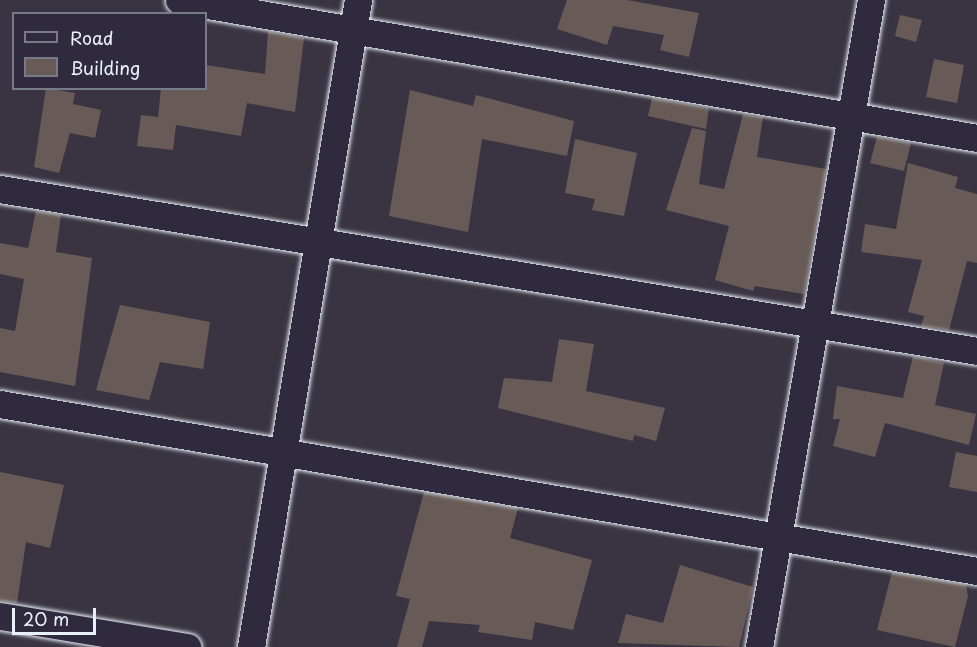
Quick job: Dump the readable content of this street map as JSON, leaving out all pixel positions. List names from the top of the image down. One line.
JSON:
{"legend":["Road","Building"],"scale_bar":"20 m"}
